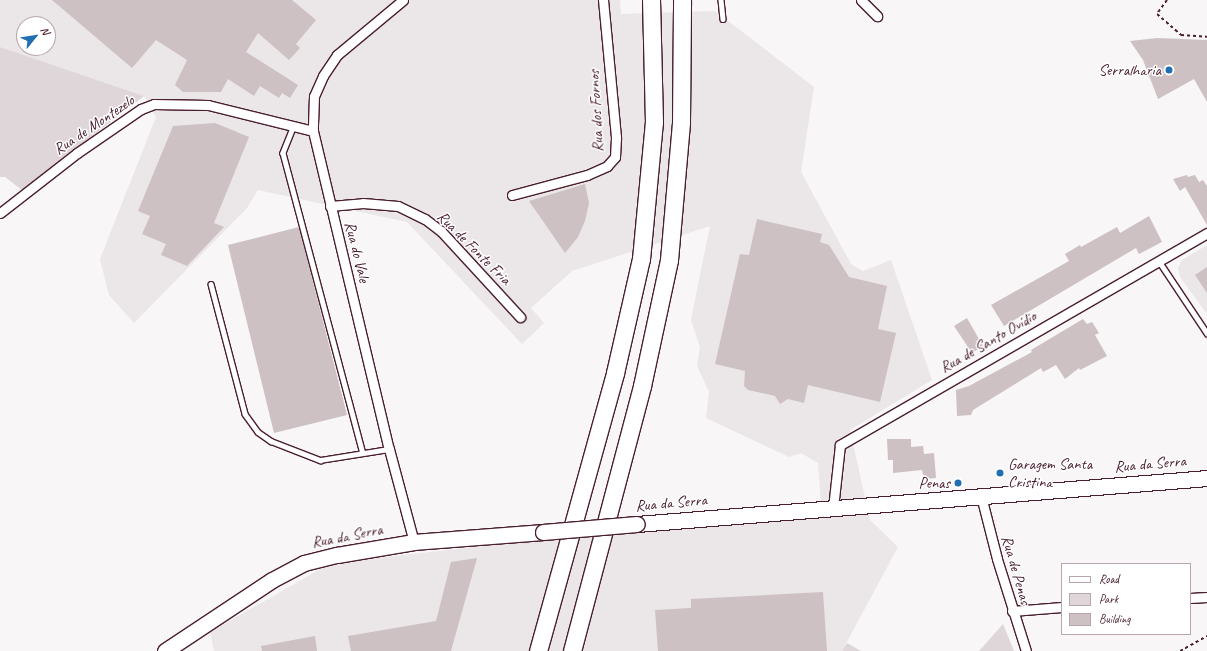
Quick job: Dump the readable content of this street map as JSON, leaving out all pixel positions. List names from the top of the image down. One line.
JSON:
{"streets":{"main road":["Rua da Serra"],"street":["Rua dos Fornos","Rua de Montezelo","Rua de Fonte Fria","Rua do Vale","Rua de Santo Ovídio","Rua de Penas"]},"crossings":[["Rua de Montezelo","Rua do Vale"],["Rua de Fonte Fria","Rua do Vale"],["Rua do Vale","Rua da Serra"],["Rua de Santo Ovídio","Rua da Serra"],["Rua da Serra","Rua de Penas"]],"places":["Serralharia","Garagem Santa Cristina","Penas"],"legend":["Road","Park","Building"],"north":"top right"}
